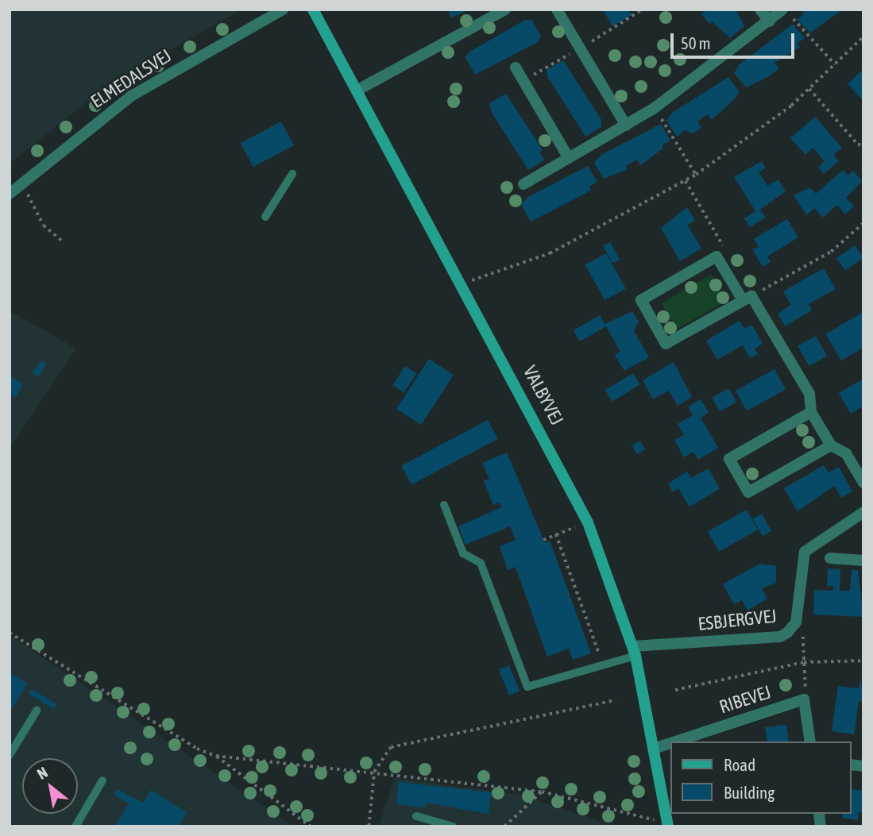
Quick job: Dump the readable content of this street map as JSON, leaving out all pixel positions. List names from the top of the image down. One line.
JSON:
{"streets":{"street":["ELMEDALSVEJ","VALBYVEJ","ESBJERGVEJ","RIBEVEJ"]},"crossings":[["VALBYVEJ","ESBJERGVEJ"],["VALBYVEJ","RIBEVEJ"]],"legend":["Road","Building"],"scale_bar":"50 m","north":"top left"}
